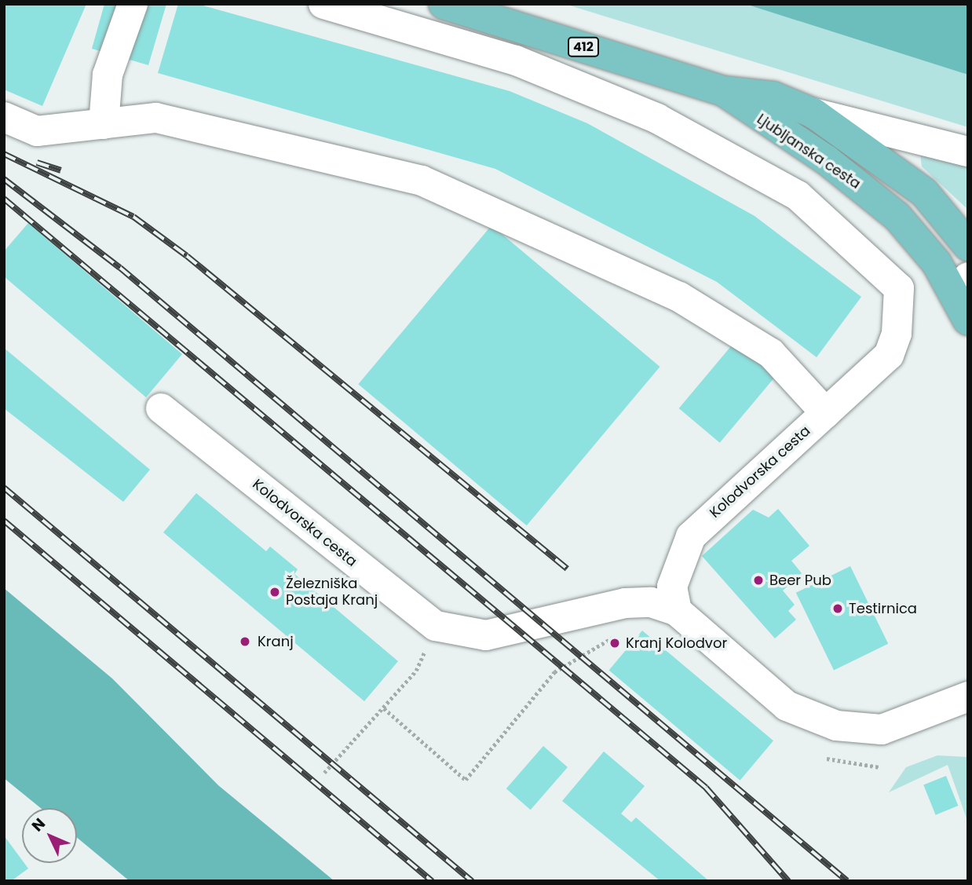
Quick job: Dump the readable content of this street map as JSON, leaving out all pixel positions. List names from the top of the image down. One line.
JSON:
{"streets":{"main road":["412","Ljubljanska cesta"],"street":["Kolodvorska cesta"]},"crossings":[["412","Ljubljanska cesta"]],"places":["Beer Pub","Železniška Postaja Kranj","Testirnica","Kranj","Kranj Kolodvor"],"north":"top left"}
